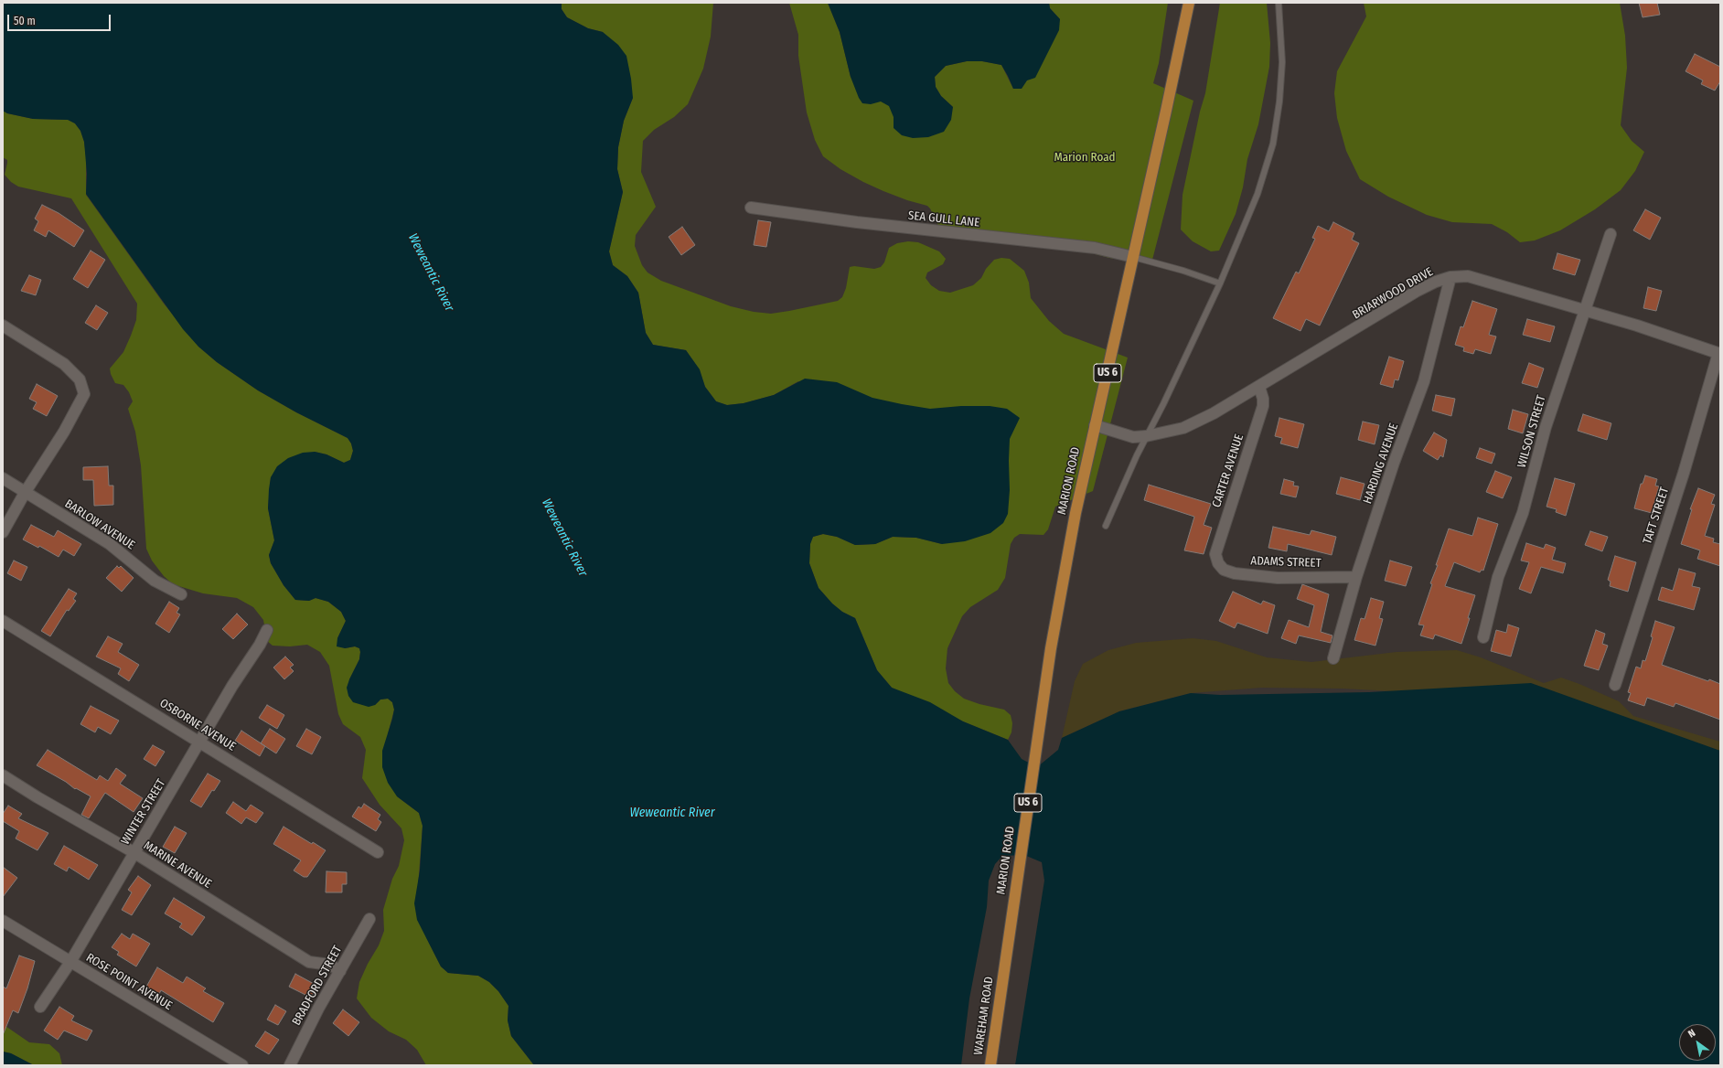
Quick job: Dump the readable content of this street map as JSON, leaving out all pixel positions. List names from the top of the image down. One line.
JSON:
{"streets":{"main road":["US 6","MARION ROAD","WAREHAM ROAD"],"street":["SEA GULL LANE","BRIARWOOD DRIVE","WILSON STREET","HARDING AVENUE","CARTER AVENUE","TAFT STREET","BARLOW AVENUE","ADAMS STREET","OSBORNE AVENUE","WINTER STREET","MARINE AVENUE","ROSE POINT AVENUE","BRADFORD STREET"]},"crossings":[["SEA GULL LANE","MARION ROAD"],["BRIARWOOD DRIVE","WILSON STREET"],["BRIARWOOD DRIVE","HARDING AVENUE"],["BRIARWOOD DRIVE","CARTER AVENUE"],["BRIARWOOD DRIVE","MARION ROAD"],["BRIARWOOD DRIVE","TAFT STREET"],["HARDING AVENUE","ADAMS STREET"],["CARTER AVENUE","ADAMS STREET"],["MARION ROAD","WAREHAM ROAD"],["OSBORNE AVENUE","WINTER STREET"],["WINTER STREET","MARINE AVENUE"],["WINTER STREET","ROSE POINT AVENUE"],["MARINE AVENUE","BRADFORD STREET"]],"water":["Weweantic River"],"parks":["Marion Road"],"scale_bar":"50 m","north":"top left"}
